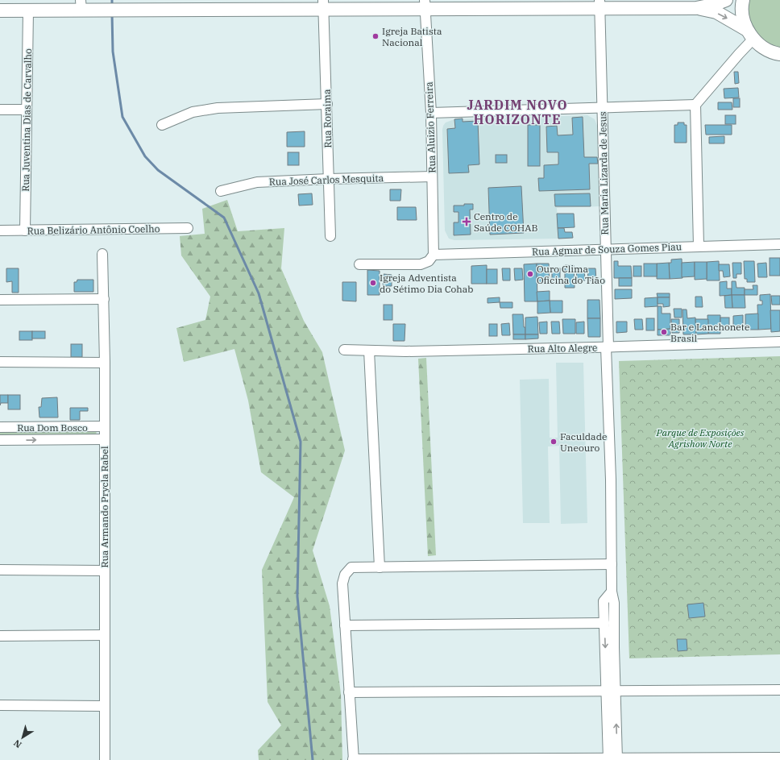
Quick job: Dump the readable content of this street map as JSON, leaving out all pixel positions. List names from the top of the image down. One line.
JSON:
{"streets":{"street":["Rua Roraima","Rua Juventina Dias de Carvalho","Rua Aluizio Ferreira","Rua Maria Lizarda de Jesus","Rua José Carlos Mesquita","Rua Belizário Antônio Coelho","Rua Agmar de Souza Gomes Piau","Rua Alto Alegre","Rua Dom Bosco","Rua Armando Prycla Rabel"]},"crossings":[["Rua Roraima","Rua José Carlos Mesquita"],["Rua Juventina Dias de Carvalho","Rua Belizário Antônio Coelho"],["Rua Aluizio Ferreira","Rua José Carlos Mesquita"],["Rua Aluizio Ferreira","Rua Agmar de Souza Gomes Piau"],["Rua Maria Lizarda de Jesus","Rua Agmar de Souza Gomes Piau"],["Rua Maria Lizarda de Jesus","Rua Alto Alegre"],["Rua Dom Bosco","Rua Armando Prycla Rabel"]],"districts":["JARDIM NOVO HORIZONTE"],"parks":["Parque de Exposições Agrishow Norte"],"places":{"other":["Igreja Batista Nacional","Ouro Clima Oficina do Tião","Igreja Adventista do Sétimo Dia Cohab","Bar e Lanchonete Brasil","Faculdade Uneouro"],"health":["Centro de Saúde COHAB"]},"north":"bottom left"}
